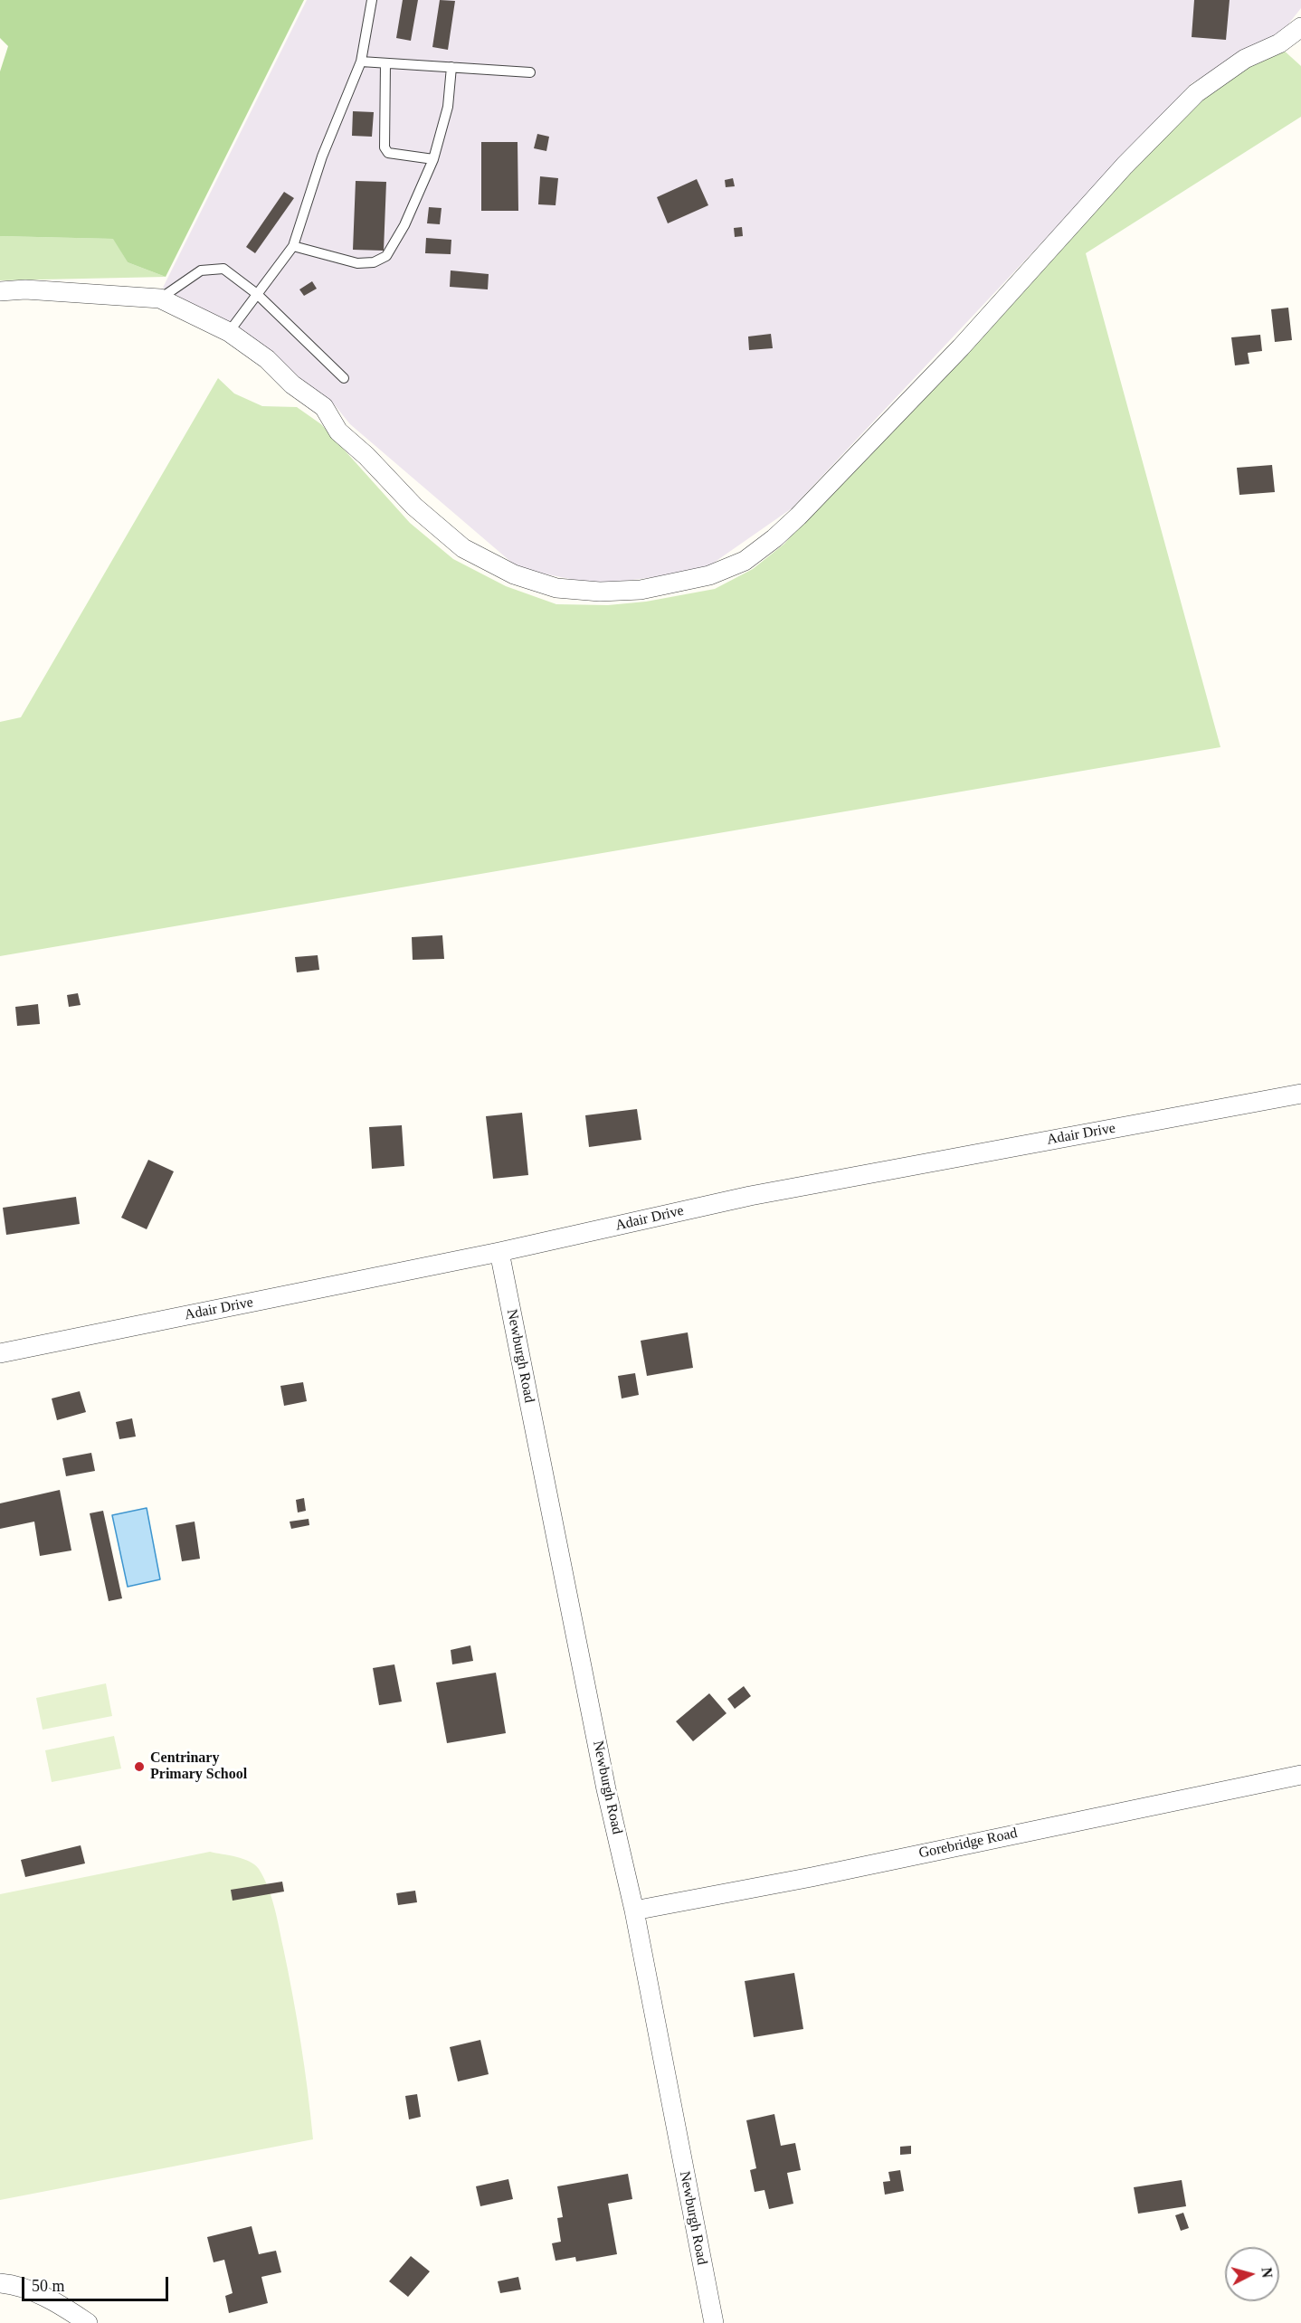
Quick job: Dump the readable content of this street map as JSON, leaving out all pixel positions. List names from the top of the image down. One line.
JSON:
{"streets":{"street":["Adair Drive","Newburgh Road","Gorebridge Road"]},"crossings":[["Adair Drive","Newburgh Road"],["Newburgh Road","Gorebridge Road"]],"places":["Centrinary Primary School"],"scale_bar":"50 m","north":"right"}
